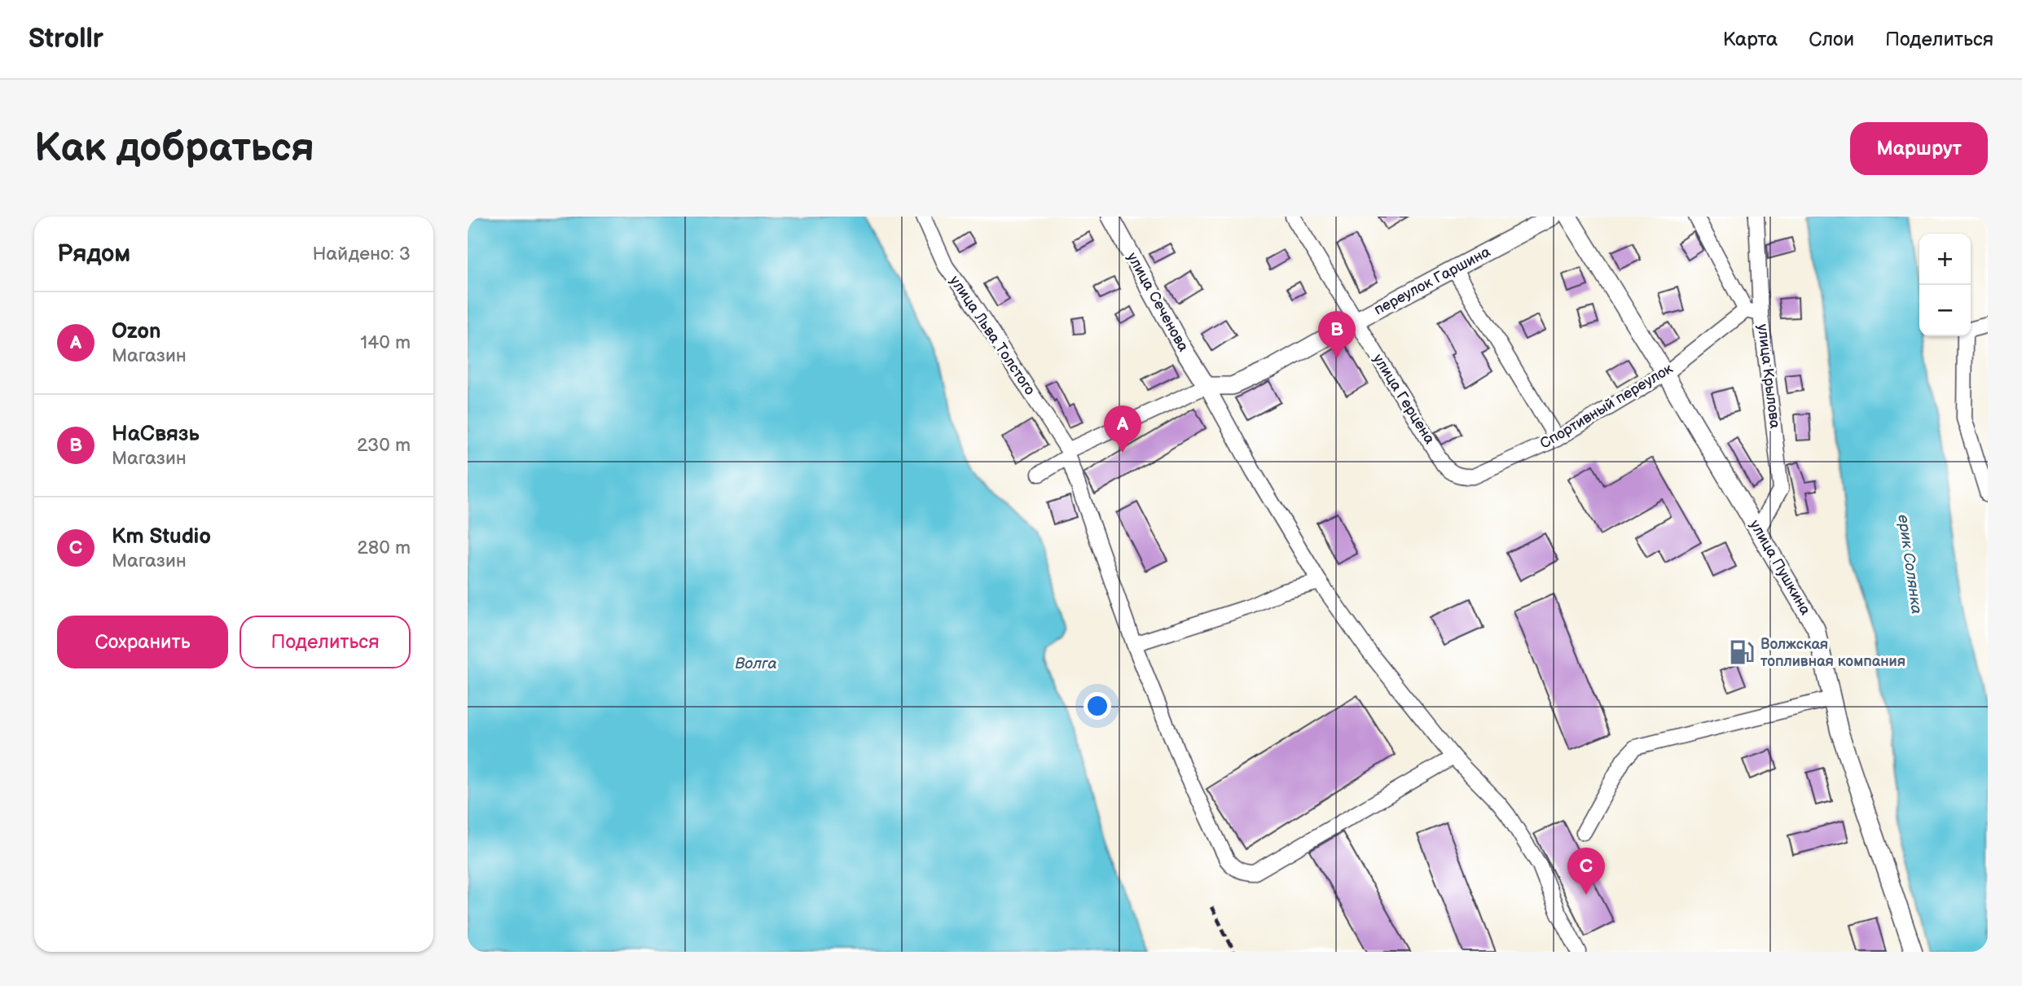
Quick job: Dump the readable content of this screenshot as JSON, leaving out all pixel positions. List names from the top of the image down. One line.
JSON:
{"streets":{"main road":["переулок Гаршина","улица Сеченова","улица Пушкина"],"street":["улица Льва Толстого","улица Крылова","улица Герцена","Спортивный переулок"]},"crossings":[["переулок Гаршина","улица Сеченова"],["переулок Гаршина","улица Льва Толстого"],["переулок Гаршина","улица Герцена"],["улица Крылова","Спортивный переулок"],["улица Крылова","улица Пушкина"],["улица Герцена","Спортивный переулок"],["Спортивный переулок","улица Пушкина"]],"water":["ерик Солянка","Волга"],"places":{"fuel station":["Волжская топливная компания"]},"page":{"header":"Strollr","nav":["Карта","Слои","Поделиться"],"buttons":["Маршрут",["Сохранить","Поделиться"]],"title":"Как добраться","heading":["Рядом","Найдено: 3"],"map_buttons":["+","−"],"list":[{"mark":"A","name":"Ozon","note":"Магазин","value":"140 m"},{"mark":"B","name":"НаСвязь","note":"Магазин","value":"230 m"},{"mark":"C","name":"Кm Studio","note":"Магазин","value":"280 m"}],"pins":["B","A","C"]}}
